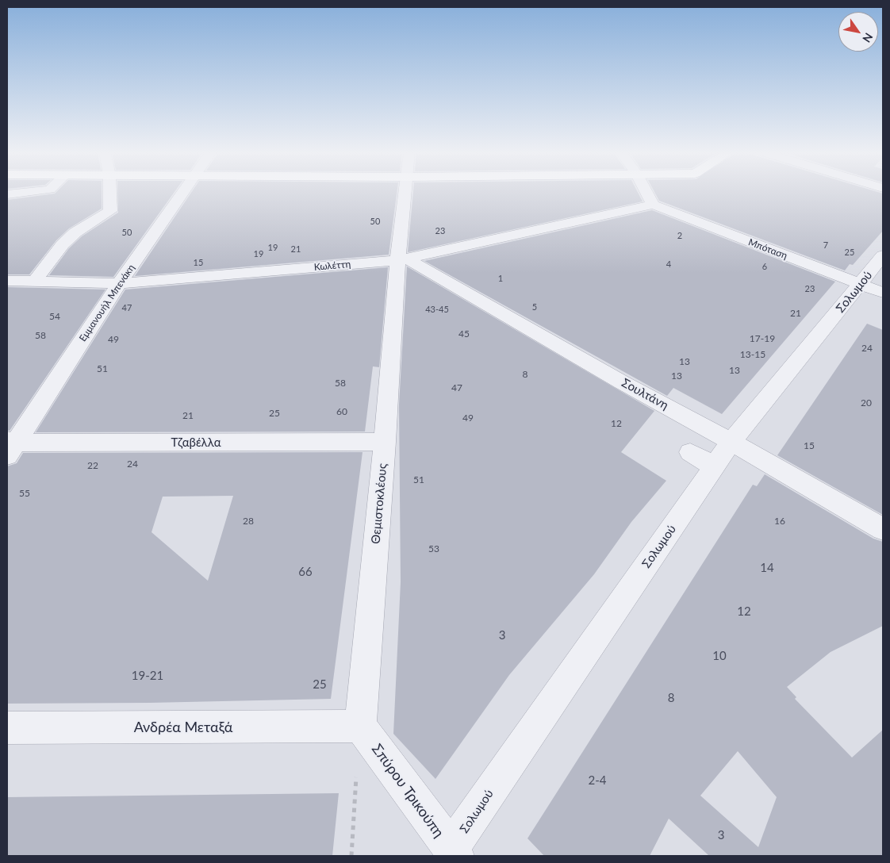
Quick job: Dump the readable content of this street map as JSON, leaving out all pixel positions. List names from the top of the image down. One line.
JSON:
{"streets":{"street":["Μπόταση","Κωλέττη","Σολωμού","Εμμανουήλ Μπενάκη","Σουλτάνη","Τζαβέλλα","Θεμιστοκλέους","Ανδρέα Μεταξά","Σπύρου Τρικούπη"]},"crossings":[["Μπόταση","Κωλέττη"],["Μπόταση","Σολωμού"],["Κωλέττη","Εμμανουήλ Μπενάκη"],["Κωλέττη","Σουλτάνη"],["Κωλέττη","Θεμιστοκλέους"],["Σολωμού","Σουλτάνη"],["Σολωμού","Σπύρου Τρικούπη"],["Εμμανουήλ Μπενάκη","Τζαβέλλα"],["Σουλτάνη","Θεμιστοκλέους"],["Τζαβέλλα","Θεμιστοκλέους"],["Θεμιστοκλέους","Ανδρέα Μεταξά"],["Θεμιστοκλέους","Σπύρου Τρικούπη"],["Ανδρέα Μεταξά","Σπύρου Τρικούπη"]],"house_numbers":["50","23","50","2","7","19","21","25","19","15","4","6","1","23","5","47","43-45","21","54","45","58","17-19","49","24","13-15","13","51","13","8","13","58","47","20","60","25","21","49","12","15","24","22","51","55","28","16","53","14","66","12","3","10","19-21","25","8","2-4","3"],"north":"bottom right"}
